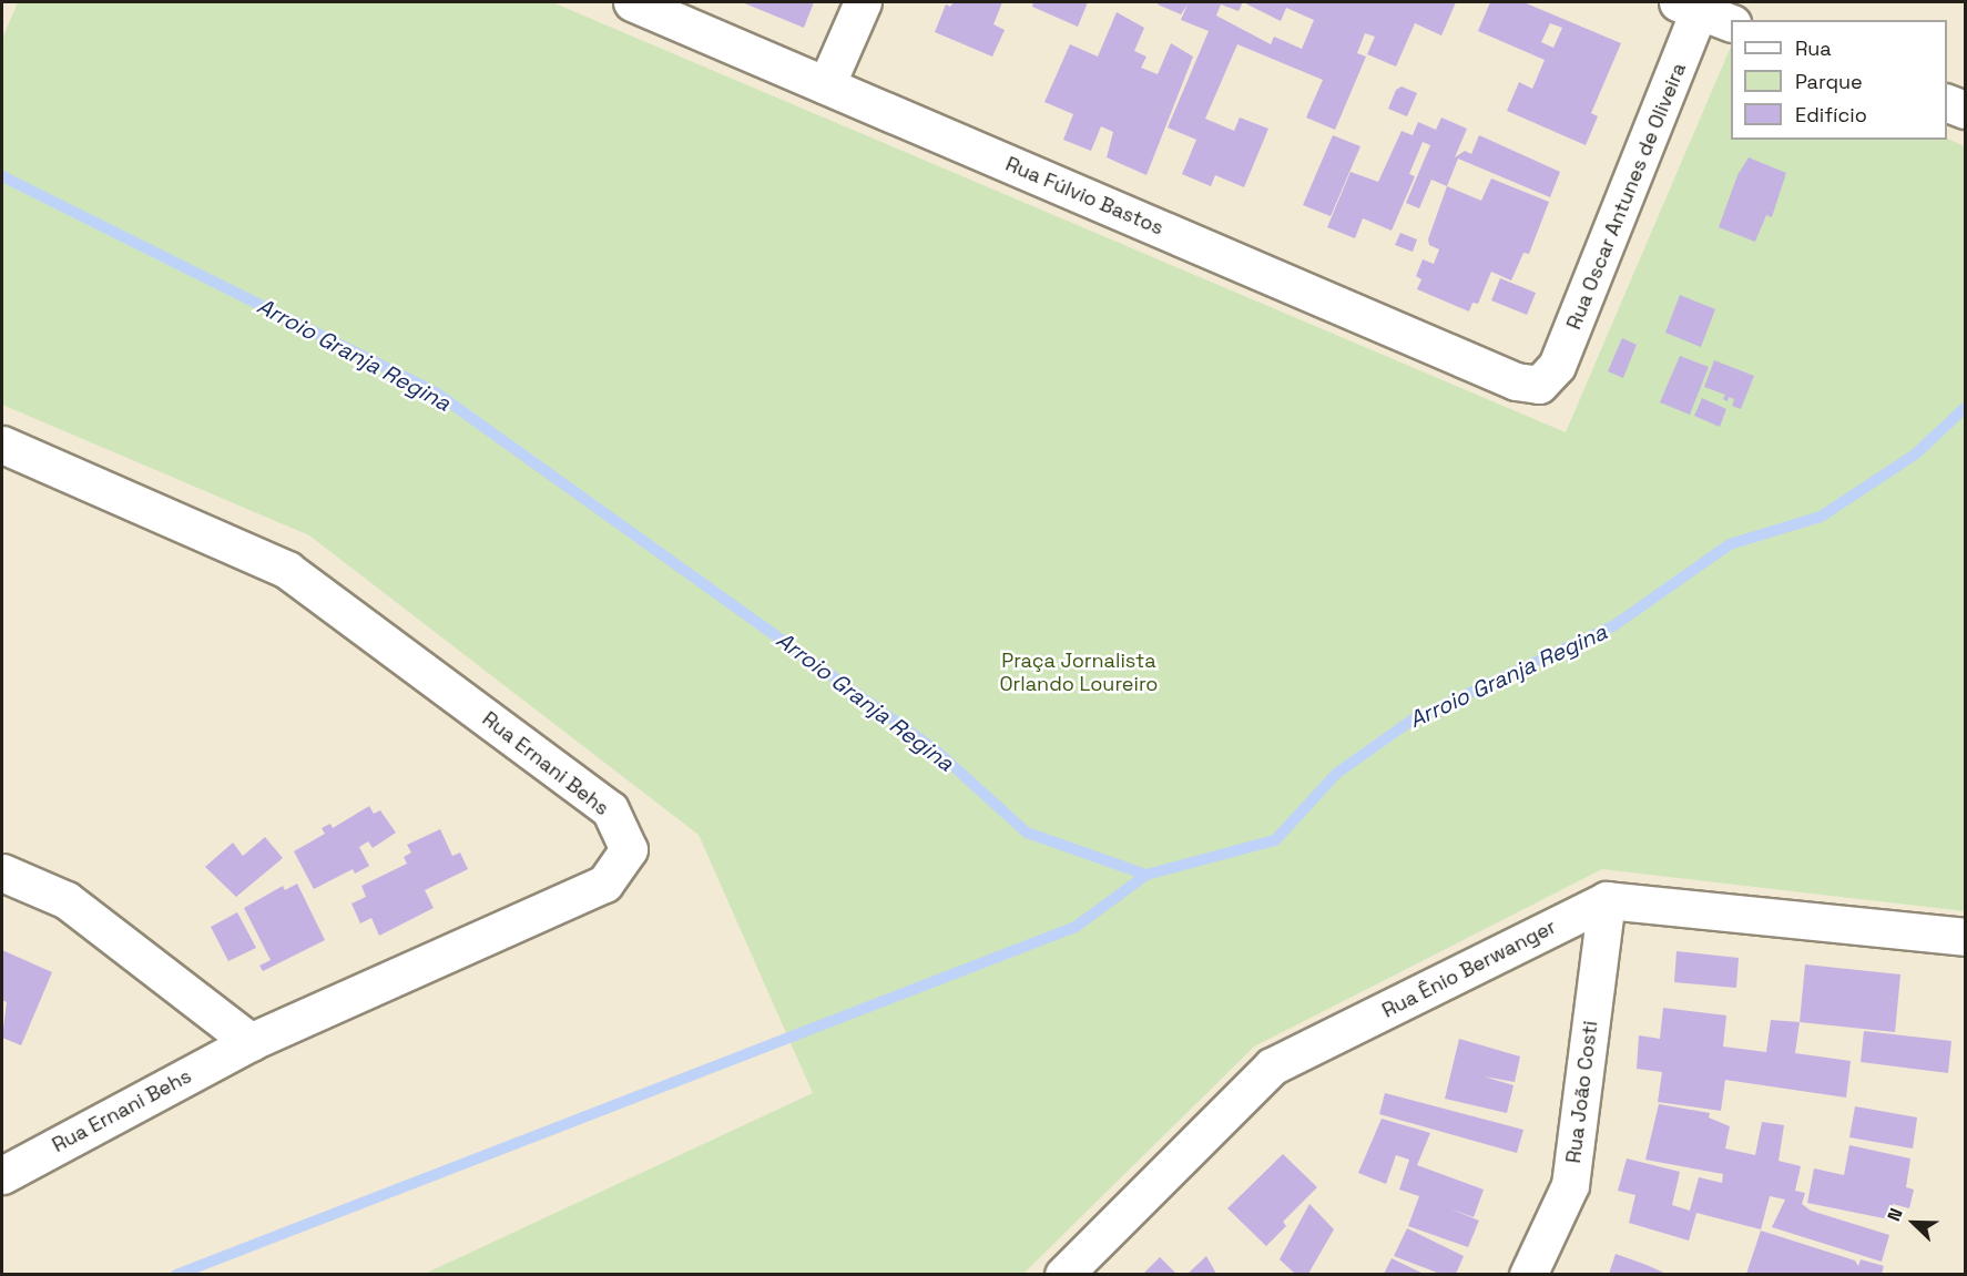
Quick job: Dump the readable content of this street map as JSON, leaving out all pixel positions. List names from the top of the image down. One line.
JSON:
{"streets":{"street":["Rua Fúlvio Bastos","Rua Oscar Antunes de Oliveira","Rua Ernani Behs","Rua Ênio Berwanger","Rua João Costi"]},"crossings":[["Rua Fúlvio Bastos","Rua Oscar Antunes de Oliveira"],["Rua Ênio Berwanger","Rua João Costi"]],"water":["Arroio Granja Regina"],"parks":["Praça Jornalista Orlando Loureiro"],"legend":["Rua","Parque","Edifício"],"north":"top left"}
